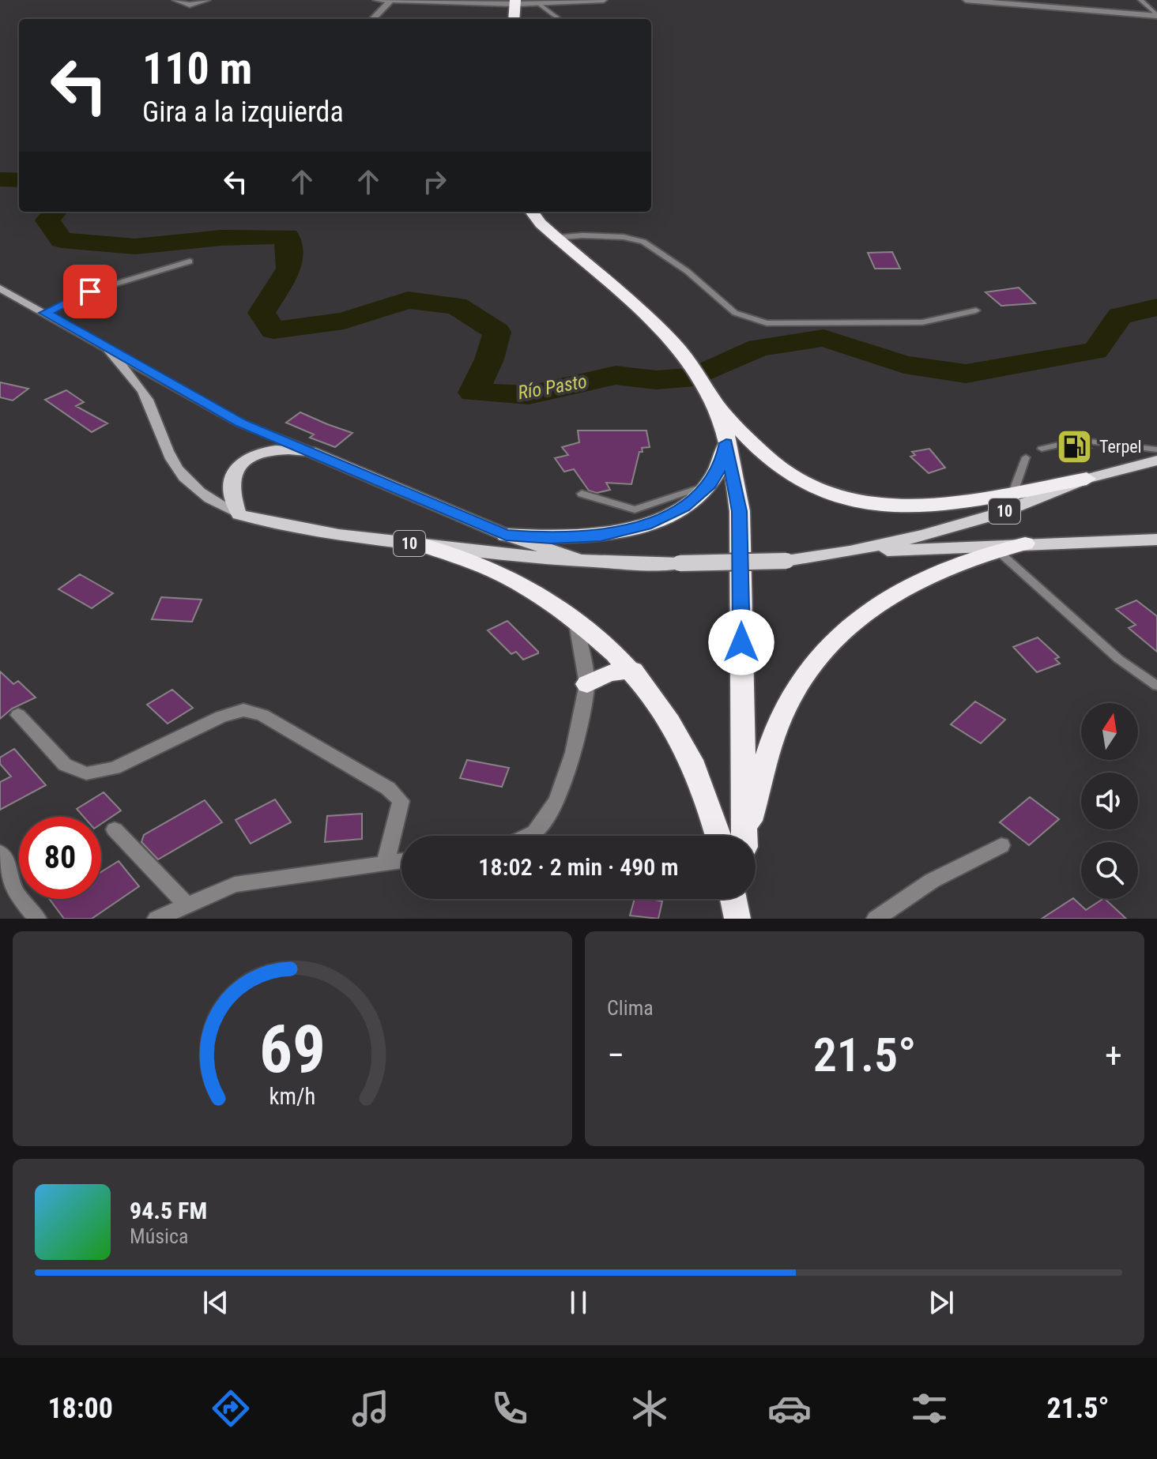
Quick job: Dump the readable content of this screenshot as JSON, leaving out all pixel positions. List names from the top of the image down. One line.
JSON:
{"streets":{"main road":["10"]},"water":["Río Pasto"],"places":{"fuel station":["Terpel"]},"north":"top","page":{"turn":["110 m","Gira a la izquierda"],"limit":"80","trip":"18:02 · 2 min · 490 m","tile":"Clima","heat":["−","21.5°","+"],"song":["94.5 FM","Música"],"tabs":["18:00","21.5°"],"gauge":["69","km/h"]}}
